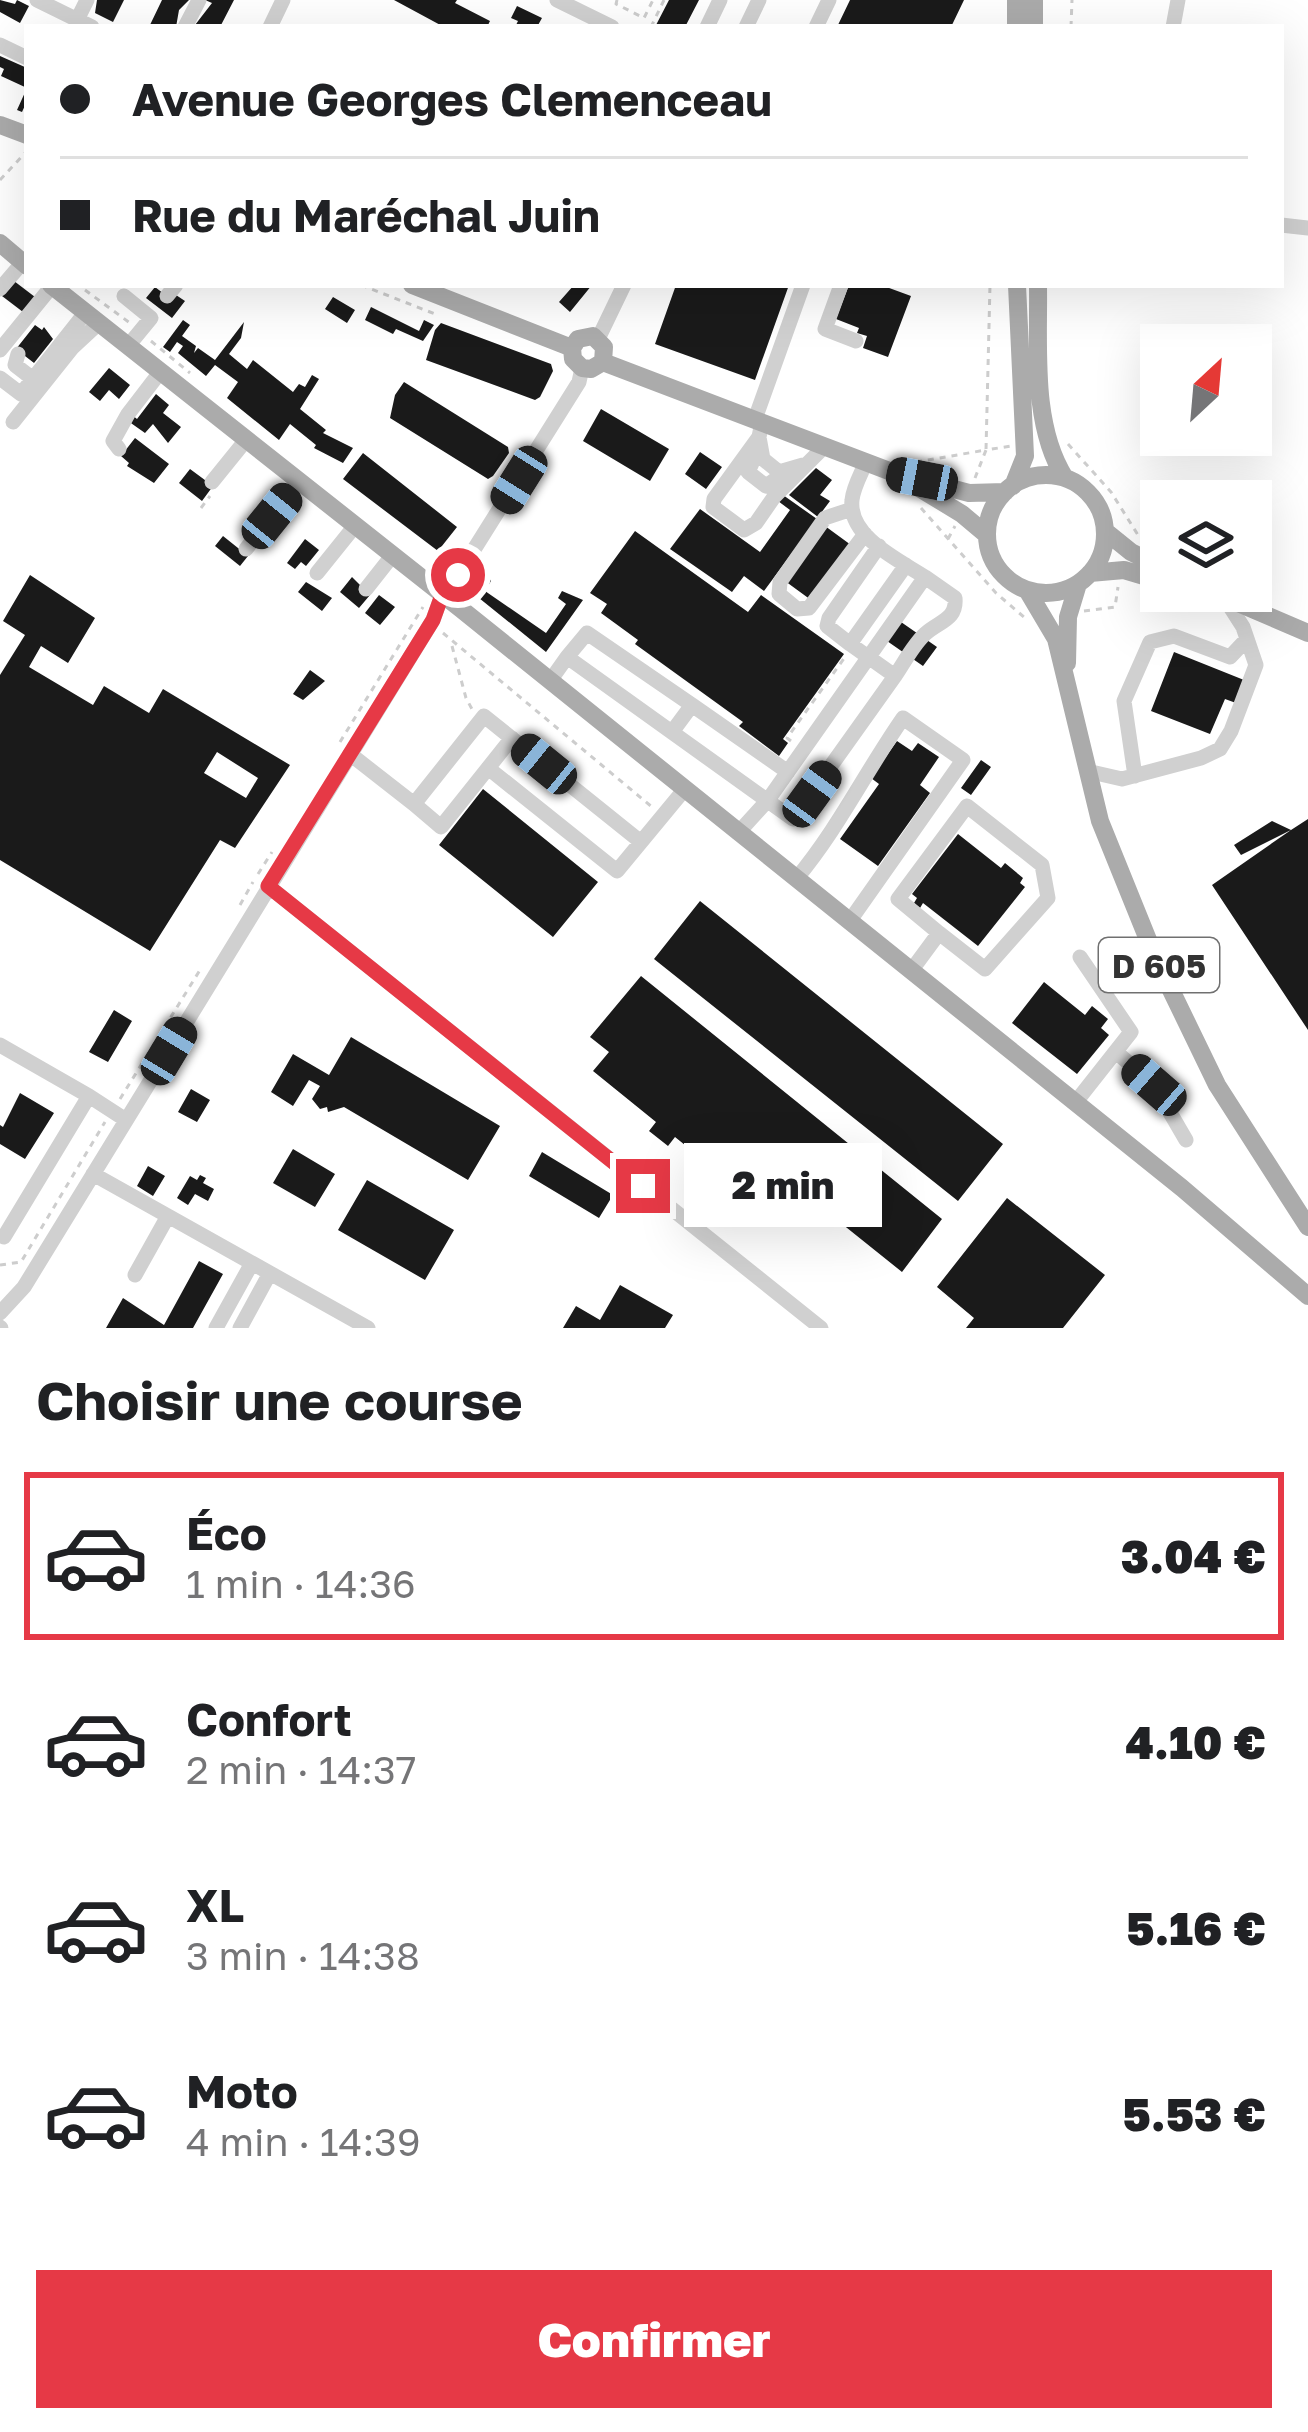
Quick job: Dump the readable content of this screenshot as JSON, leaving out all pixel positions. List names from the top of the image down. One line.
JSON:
{"streets":{"main road":["D 605"]},"north":"top right","page":{"banner":["Avenue Georges Clemenceau","Rue du Maréchal Juin"],"bubble":"2 min","heading":"Choisir une course","list":[{"name":"Éco","note":"1 min · 14:36","value":"3.04 €"},{"name":"Confort","note":"2 min · 14:37","value":"4.10 €"},{"name":"XL","note":"3 min · 14:38","value":"5.16 €"},{"name":"Moto","note":"4 min · 14:39","value":"5.53 €"}],"buttons":"Confirmer"}}
